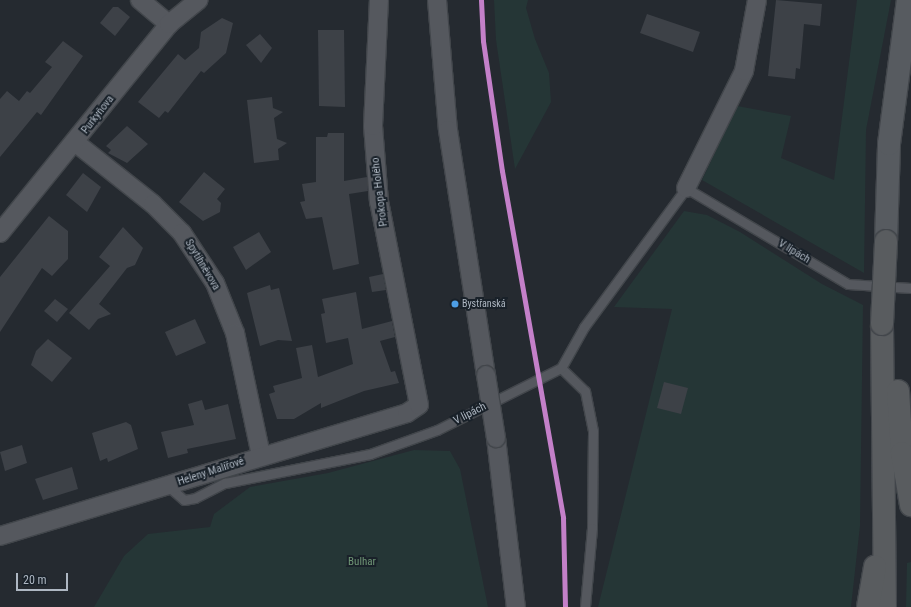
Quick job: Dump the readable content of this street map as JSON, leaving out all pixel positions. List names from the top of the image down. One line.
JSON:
{"streets":{"street":["Purkyňova","Prokopa Holého","Spytihněvova","Heleny Malířové"],"lane":["V lipách"]},"crossings":[["Purkyňova","Spytihněvova"],["Prokopa Holého","Heleny Malířové"],["V lipách","Heleny Malířové"],["Spytihněvova","Heleny Malířové"]],"parks":["Bulhar"],"places":["Bystřanská"],"scale_bar":"20 m"}
